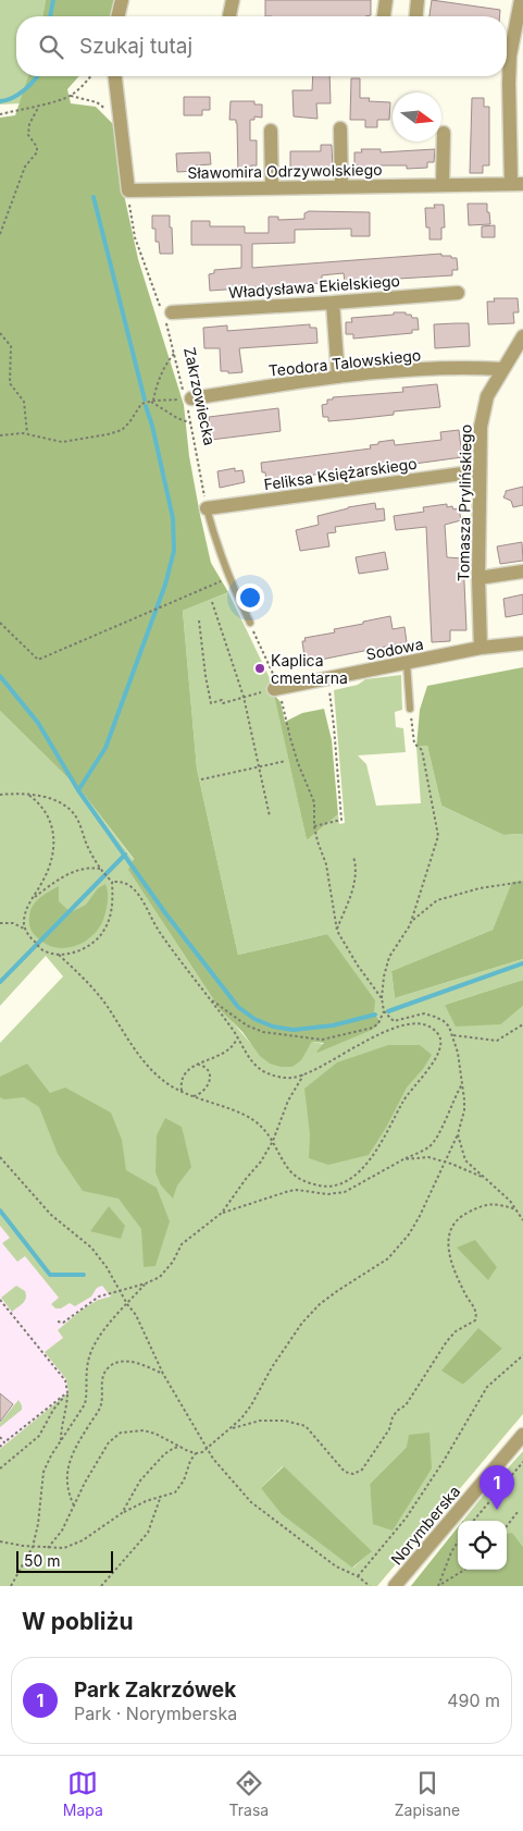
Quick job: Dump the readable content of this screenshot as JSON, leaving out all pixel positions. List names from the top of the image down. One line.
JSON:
{"streets":{"street":["Sławomira Odrzywolskiego","Władysława Ekielskiego","Teodora Talowskiego","Feliksa Księżarskiego","Tomasza Prylińskiego","Sodowa","Norymberska"],"path":["Zakrzowiecka"]},"crossings":[["Sławomira Odrzywolskiego","Zakrzowiecka"],["Władysława Ekielskiego","Zakrzowiecka"],["Teodora Talowskiego","Zakrzowiecka"],["Teodora Talowskiego","Tomasza Prylińskiego"],["Zakrzowiecka","Feliksa Księżarskiego"],["Feliksa Księżarskiego","Tomasza Prylińskiego"],["Tomasza Prylińskiego","Sodowa"]],"places":["Kaplica cmentarna"],"scale_bar":"50 m","north":"right","page":{"search":"Szukaj tutaj","pins":"1","scale":"50 m","heading":"W pobliżu","list":[{"mark":"1","name":"Park Zakrzówek","note":"Park · Norymberska","value":"490 m"}],"nav":["Mapa","Trasa","Zapisane"]}}
